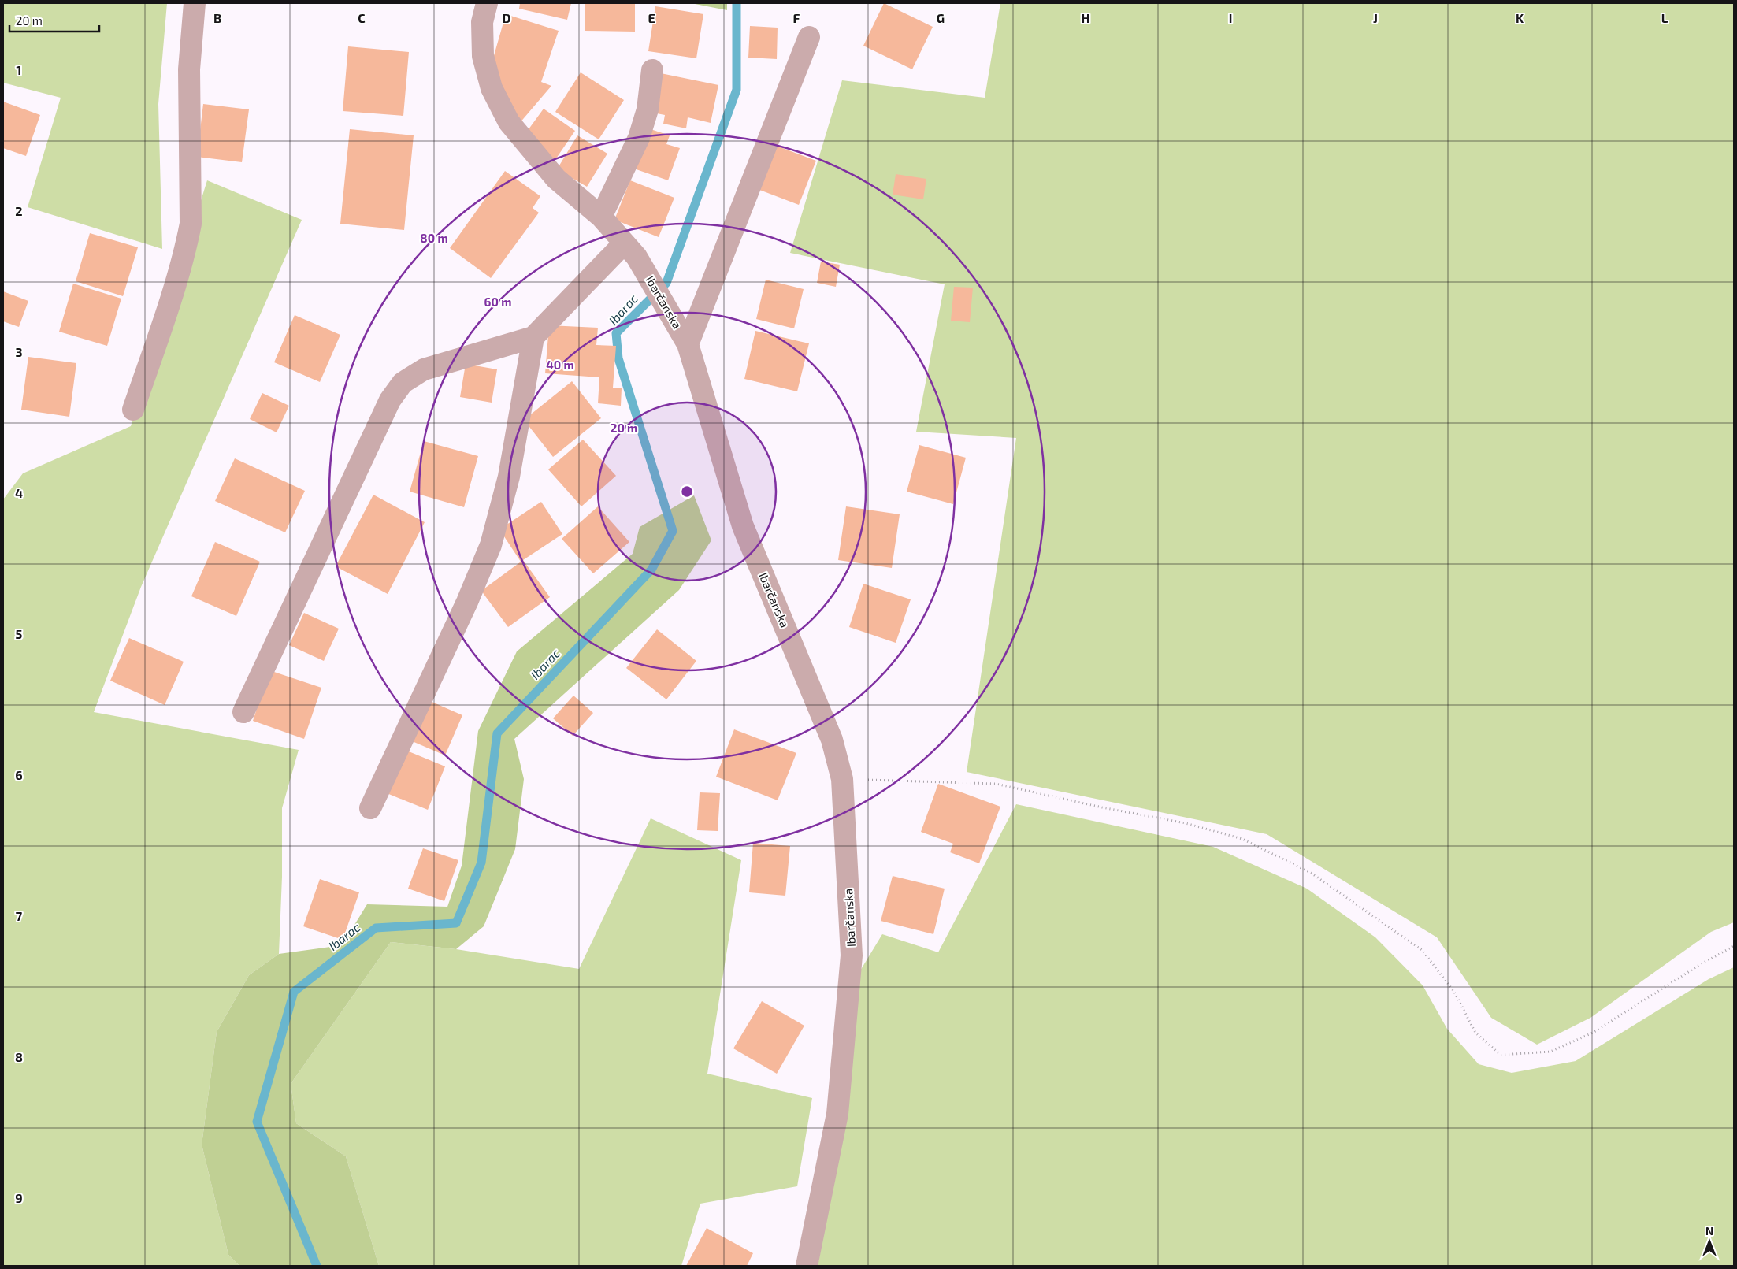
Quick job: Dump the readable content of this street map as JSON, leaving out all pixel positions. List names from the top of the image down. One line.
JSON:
{"streets":{"street":["Ibarčanska"]},"water":["Ibarac"],"scale_bar":"20 m","north":"top","grid":{"columns":["B","C","D","E","F","G","H","I","J","K","L"],"rows":["1","2","3","4","5","6","7","8","9"]},"rings":["80 m","60 m","40 m","20 m"]}
